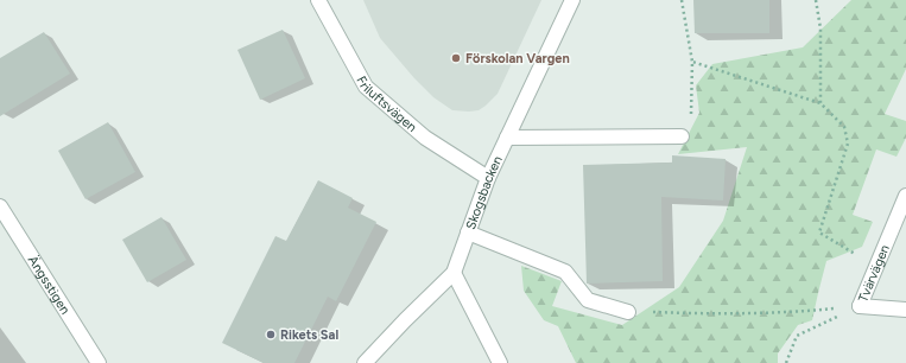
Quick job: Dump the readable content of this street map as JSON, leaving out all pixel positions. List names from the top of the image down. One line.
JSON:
{"streets":{"street":["Friluftsvägen","Skogsbacken","Tvärvägen","Ängsstigen"]},"crossings":[["Friluftsvägen","Skogsbacken"]],"places":["Förskolan Vargen","Rikets Sal"]}
